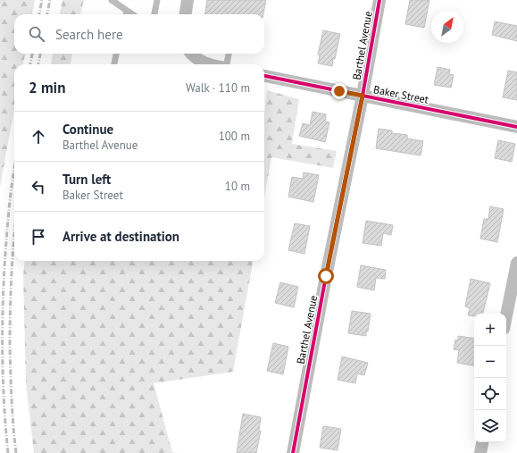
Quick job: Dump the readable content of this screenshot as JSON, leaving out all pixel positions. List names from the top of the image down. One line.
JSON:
{"streets":{"street":["Barthel Avenue","Baker Street"]},"crossings":[["Barthel Avenue","Baker Street"]],"north":"top right","page":{"search":"Search here","heading":["2 min","Walk · 110 m"],"list":[["Continue","Barthel Avenue","100 m"],["Turn left","Baker Street","10 m"],"Arrive at destination"],"map_buttons":["+","−"]}}
